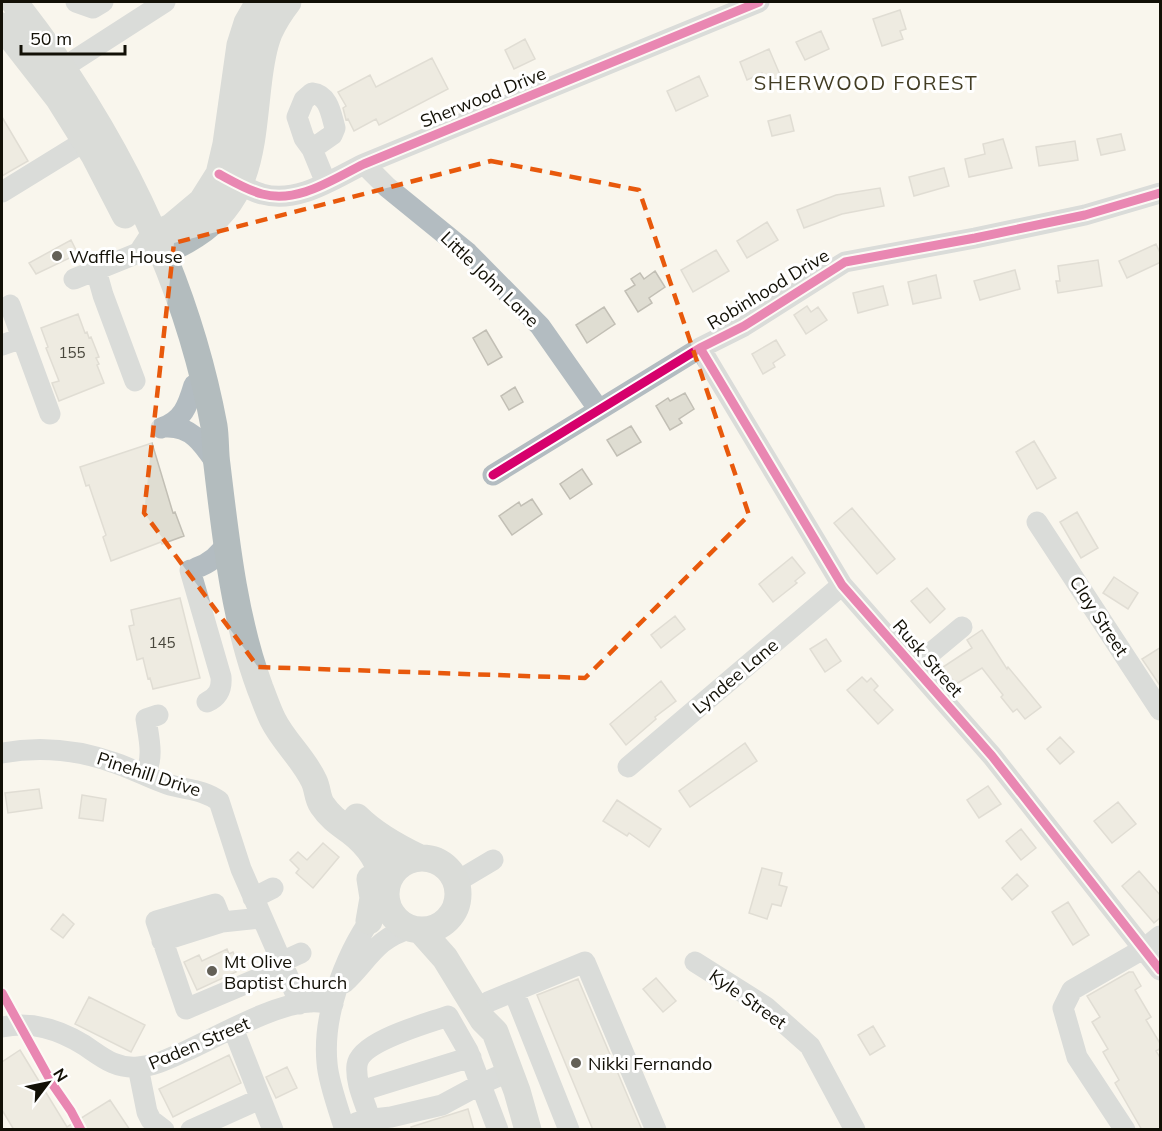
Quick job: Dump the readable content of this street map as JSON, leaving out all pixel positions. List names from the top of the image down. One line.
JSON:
{"streets":{"street":["Sherwood Drive","Little John Lane","Robinhood Drive","Clay Street","Rusk Street","Lyndee Lane","Pinehill Drive","Kyle Street","Paden Street"]},"crossings":[["Sherwood Drive","Little John Lane"],["Little John Lane","Robinhood Drive"],["Robinhood Drive","Rusk Street"],["Rusk Street","Lyndee Lane"],["Pinehill Drive","Paden Street"]],"districts":["SHERWOOD FOREST"],"places":["Waffle House","Mt Olive Baptist Church","Nikki Fernando"],"house_numbers":["155","145"],"scale_bar":"50 m","north":"top right"}
